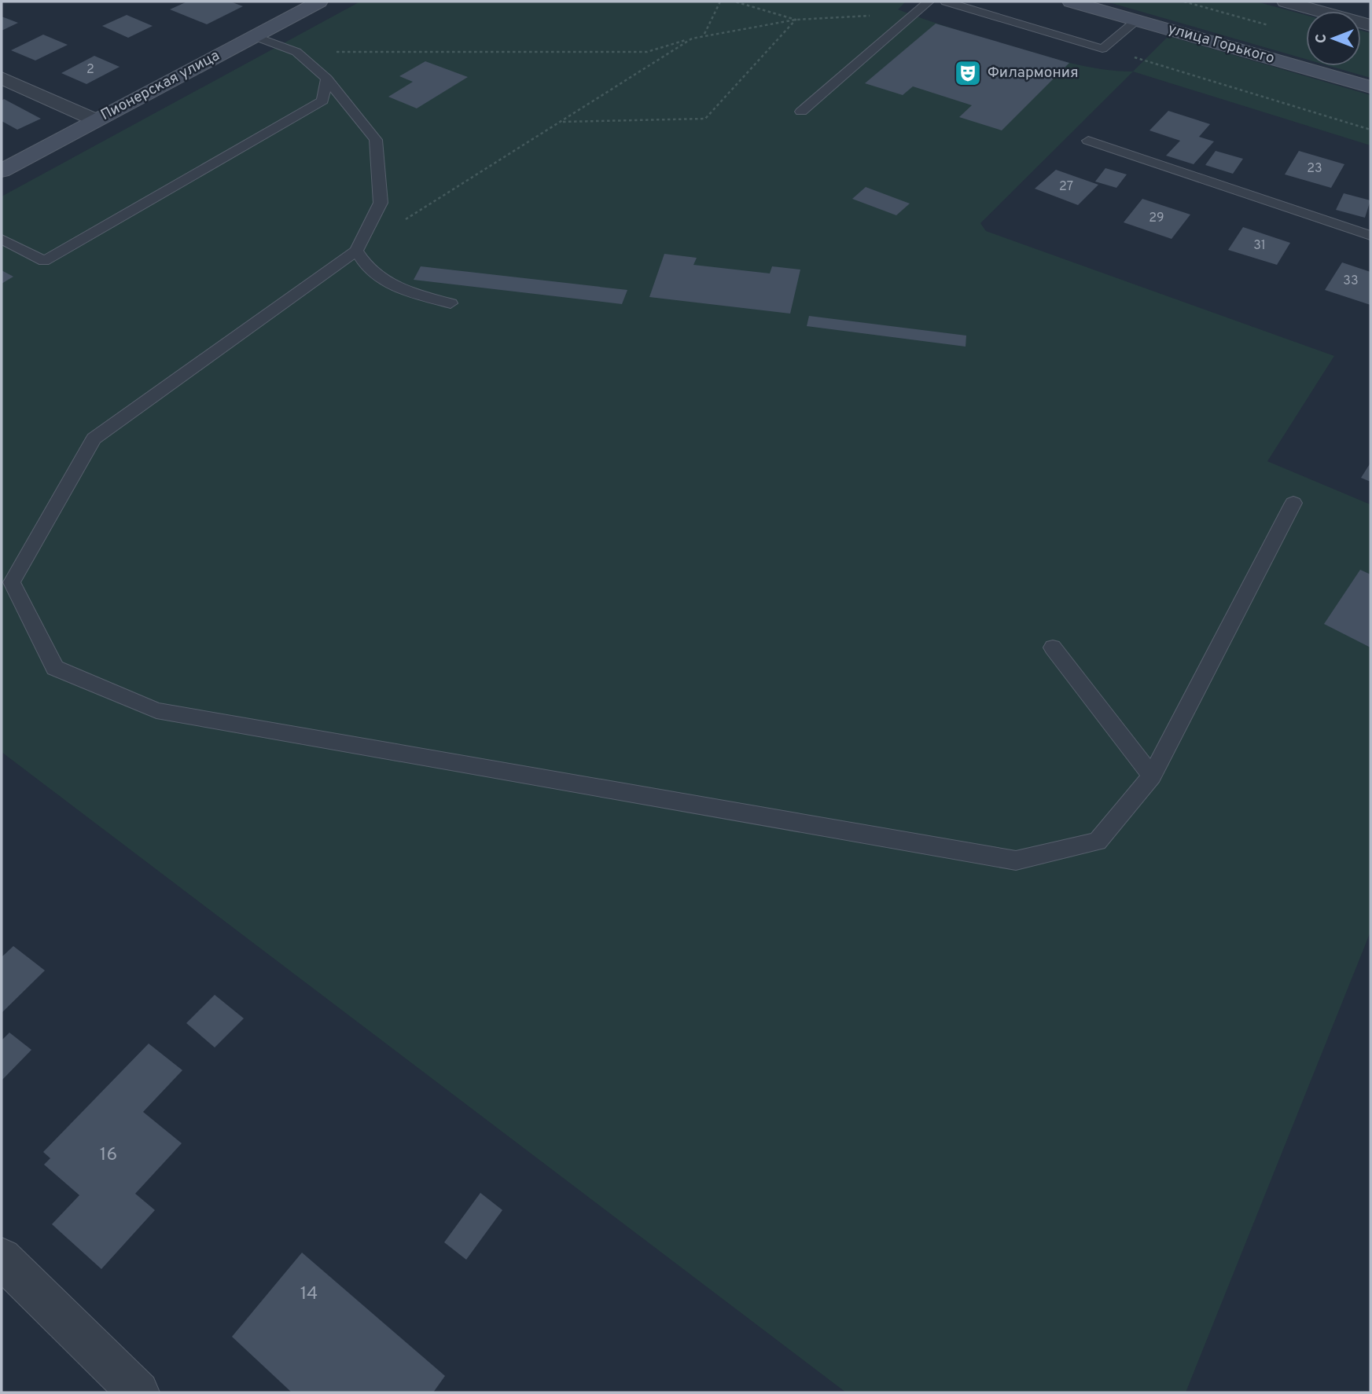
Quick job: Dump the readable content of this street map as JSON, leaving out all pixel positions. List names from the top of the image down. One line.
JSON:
{"streets":{"street":["улица Горького","Пионерская улица"]},"places":{"theatre":["Филармония"]},"house_numbers":["2","23","27","29","31","33","16","14"],"north":"left"}
